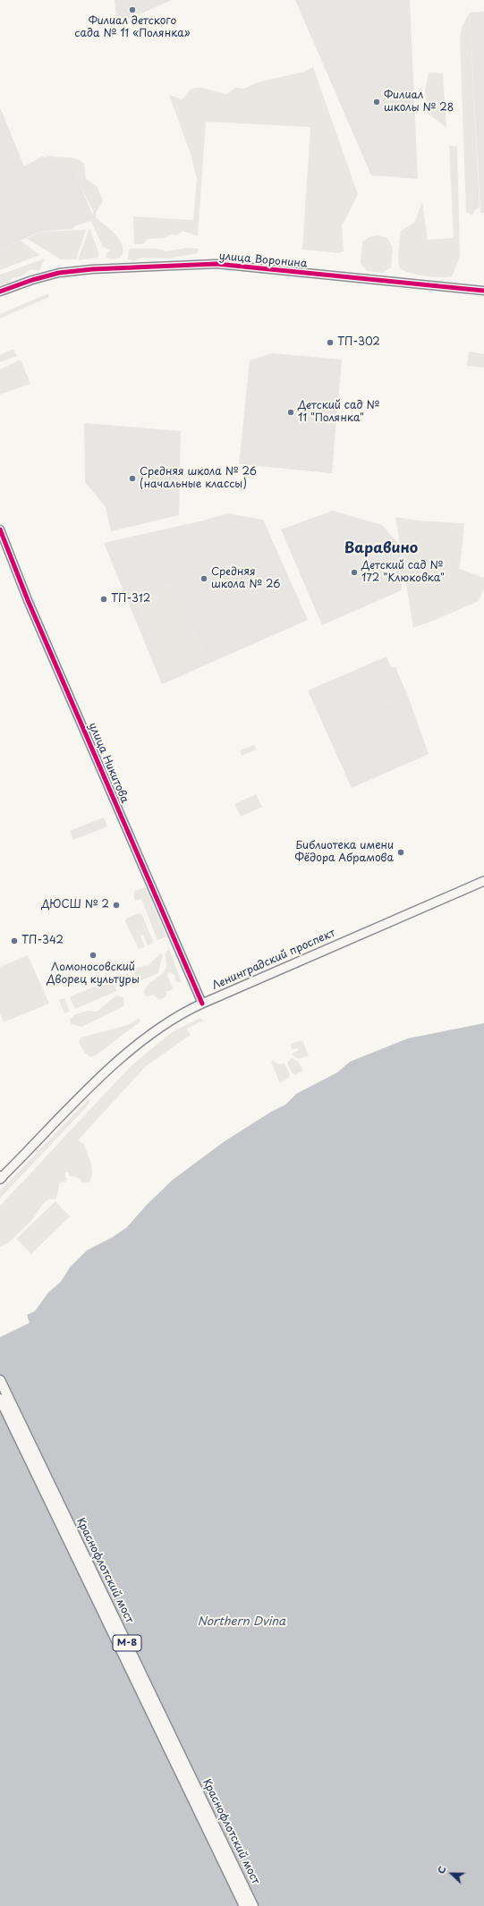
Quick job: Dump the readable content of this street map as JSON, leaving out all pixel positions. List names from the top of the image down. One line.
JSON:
{"streets":{"main road":["Ленинградский проспект","Краснофлотский мост","М-8"],"street":["улица Воронина","улица Никитова"]},"crossings":[["улица Никитова","Ленинградский проспект"]],"districts":["Варавино"],"water":["Northern Dvina"],"places":["Филиал детского сада № 11 «Полянка»","Филиал школы № 28","ТП-302","Детский сад № 11 \"Полянка\"","Средняя школа № 26 (начальные классы)","Детский сад № 172 \"Клюковка\"","Средняя школа № 26","ТП-312","Библиотека имени Фёдора Абрамова","ДЮСШ № 2","ТП-342","Ломоносовский Дворец культуры"],"north":"left"}
